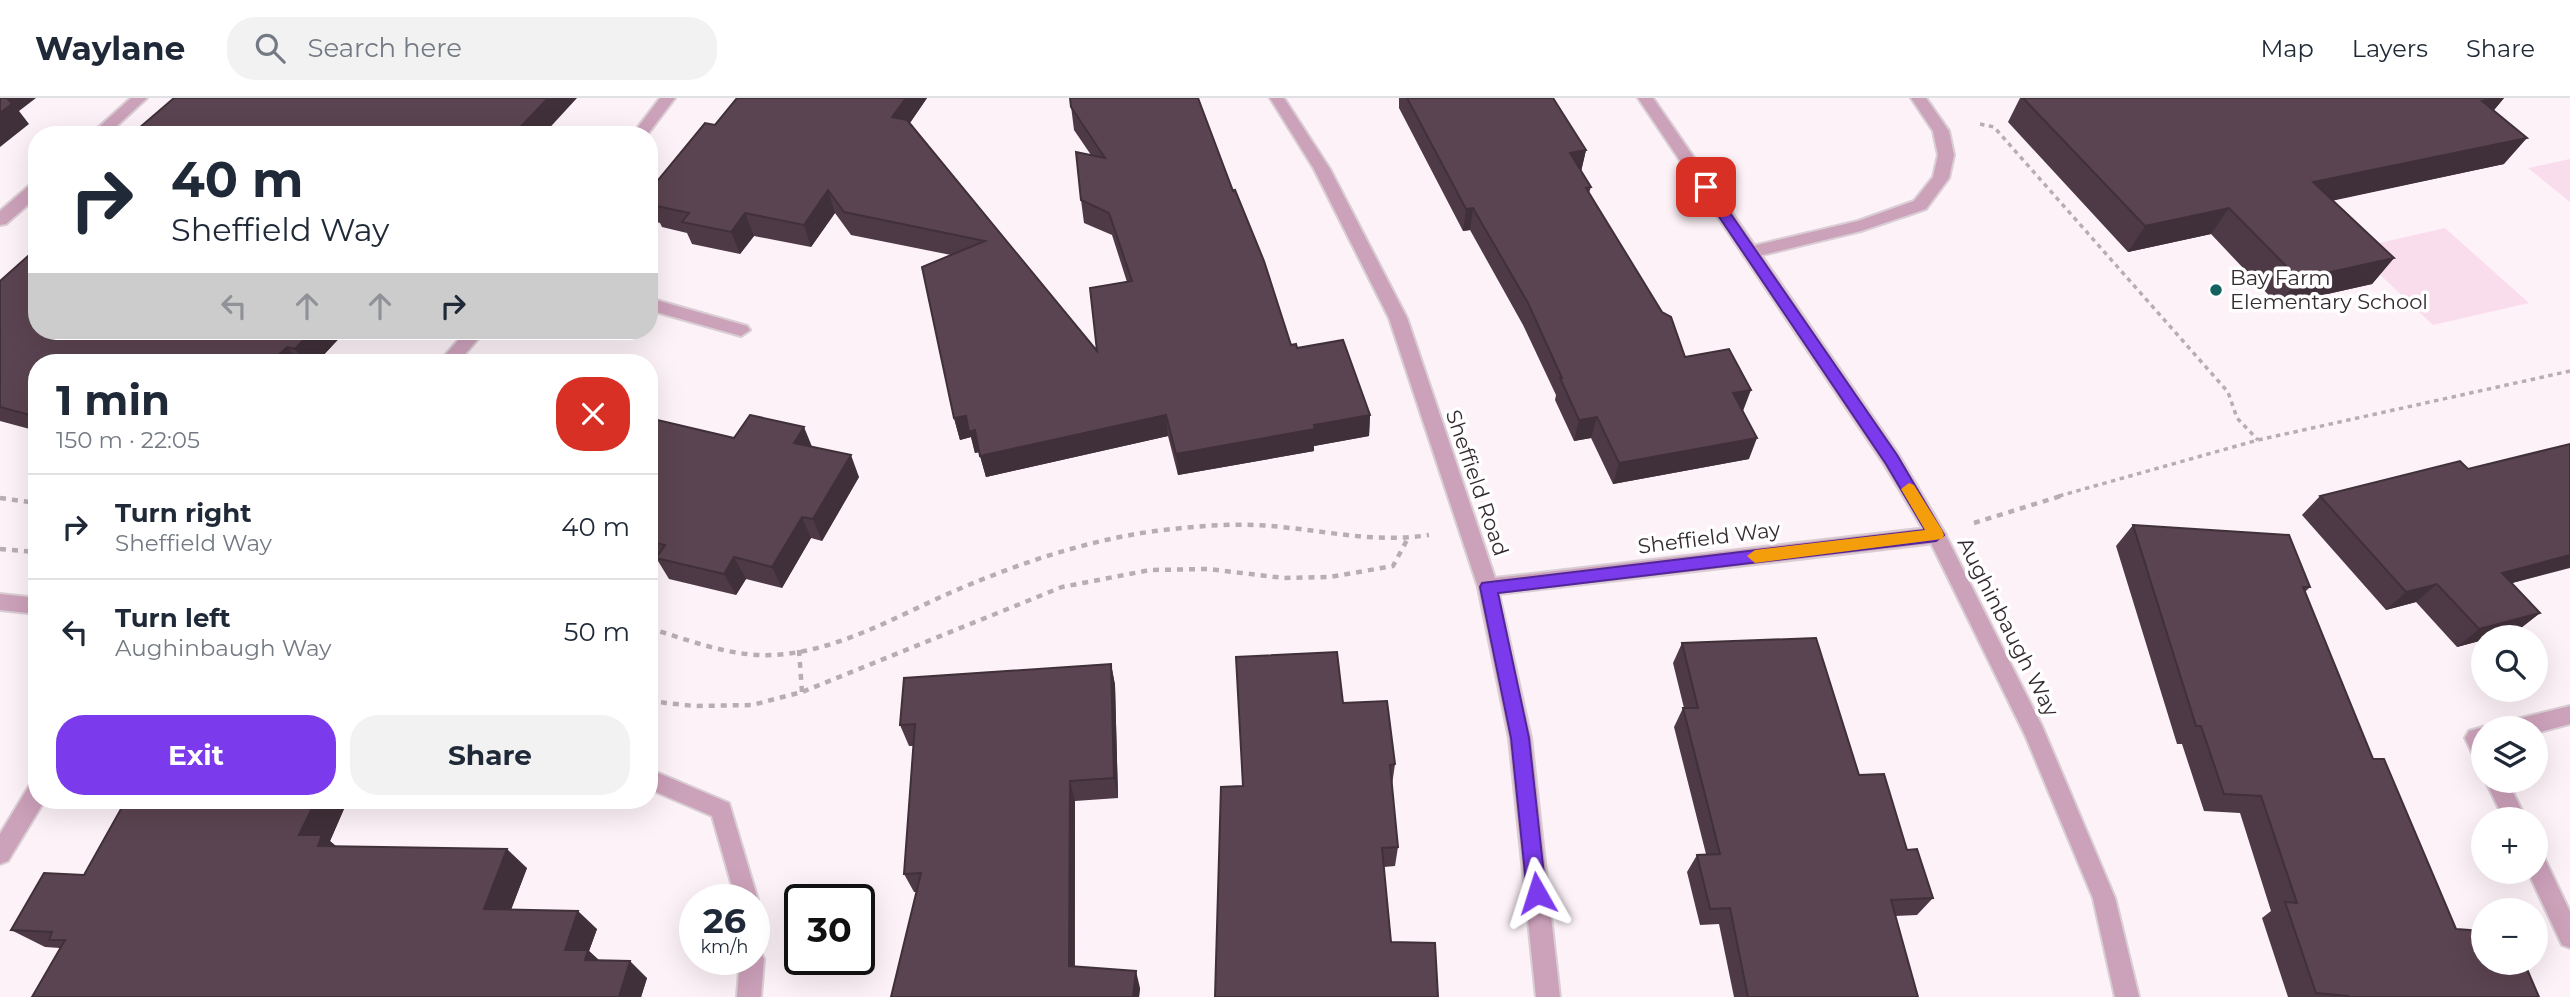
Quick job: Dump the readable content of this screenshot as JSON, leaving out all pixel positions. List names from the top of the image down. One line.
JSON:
{"streets":{"street":["Sheffield Road","Sheffield Way","Aughinbaugh Way"]},"crossings":[["Sheffield Road","Sheffield Way"],["Sheffield Way","Aughinbaugh Way"]],"places":["Bay Farm Elementary School"],"page":{"header":"Waylane","search":"Search here","nav":["Map","Layers","Share"],"turn":["40 m","Sheffield Way"],"heading":["1 min","150 m · 22:05"],"list":[{"name":"Turn right","note":"Sheffield Way","value":"40 m"},{"name":"Turn left","note":"Aughinbaugh Way","value":"50 m"}],"map_buttons":["+","−"],"buttons":["Exit","Share"],"speed":"26 km/h","limit":"30"}}
